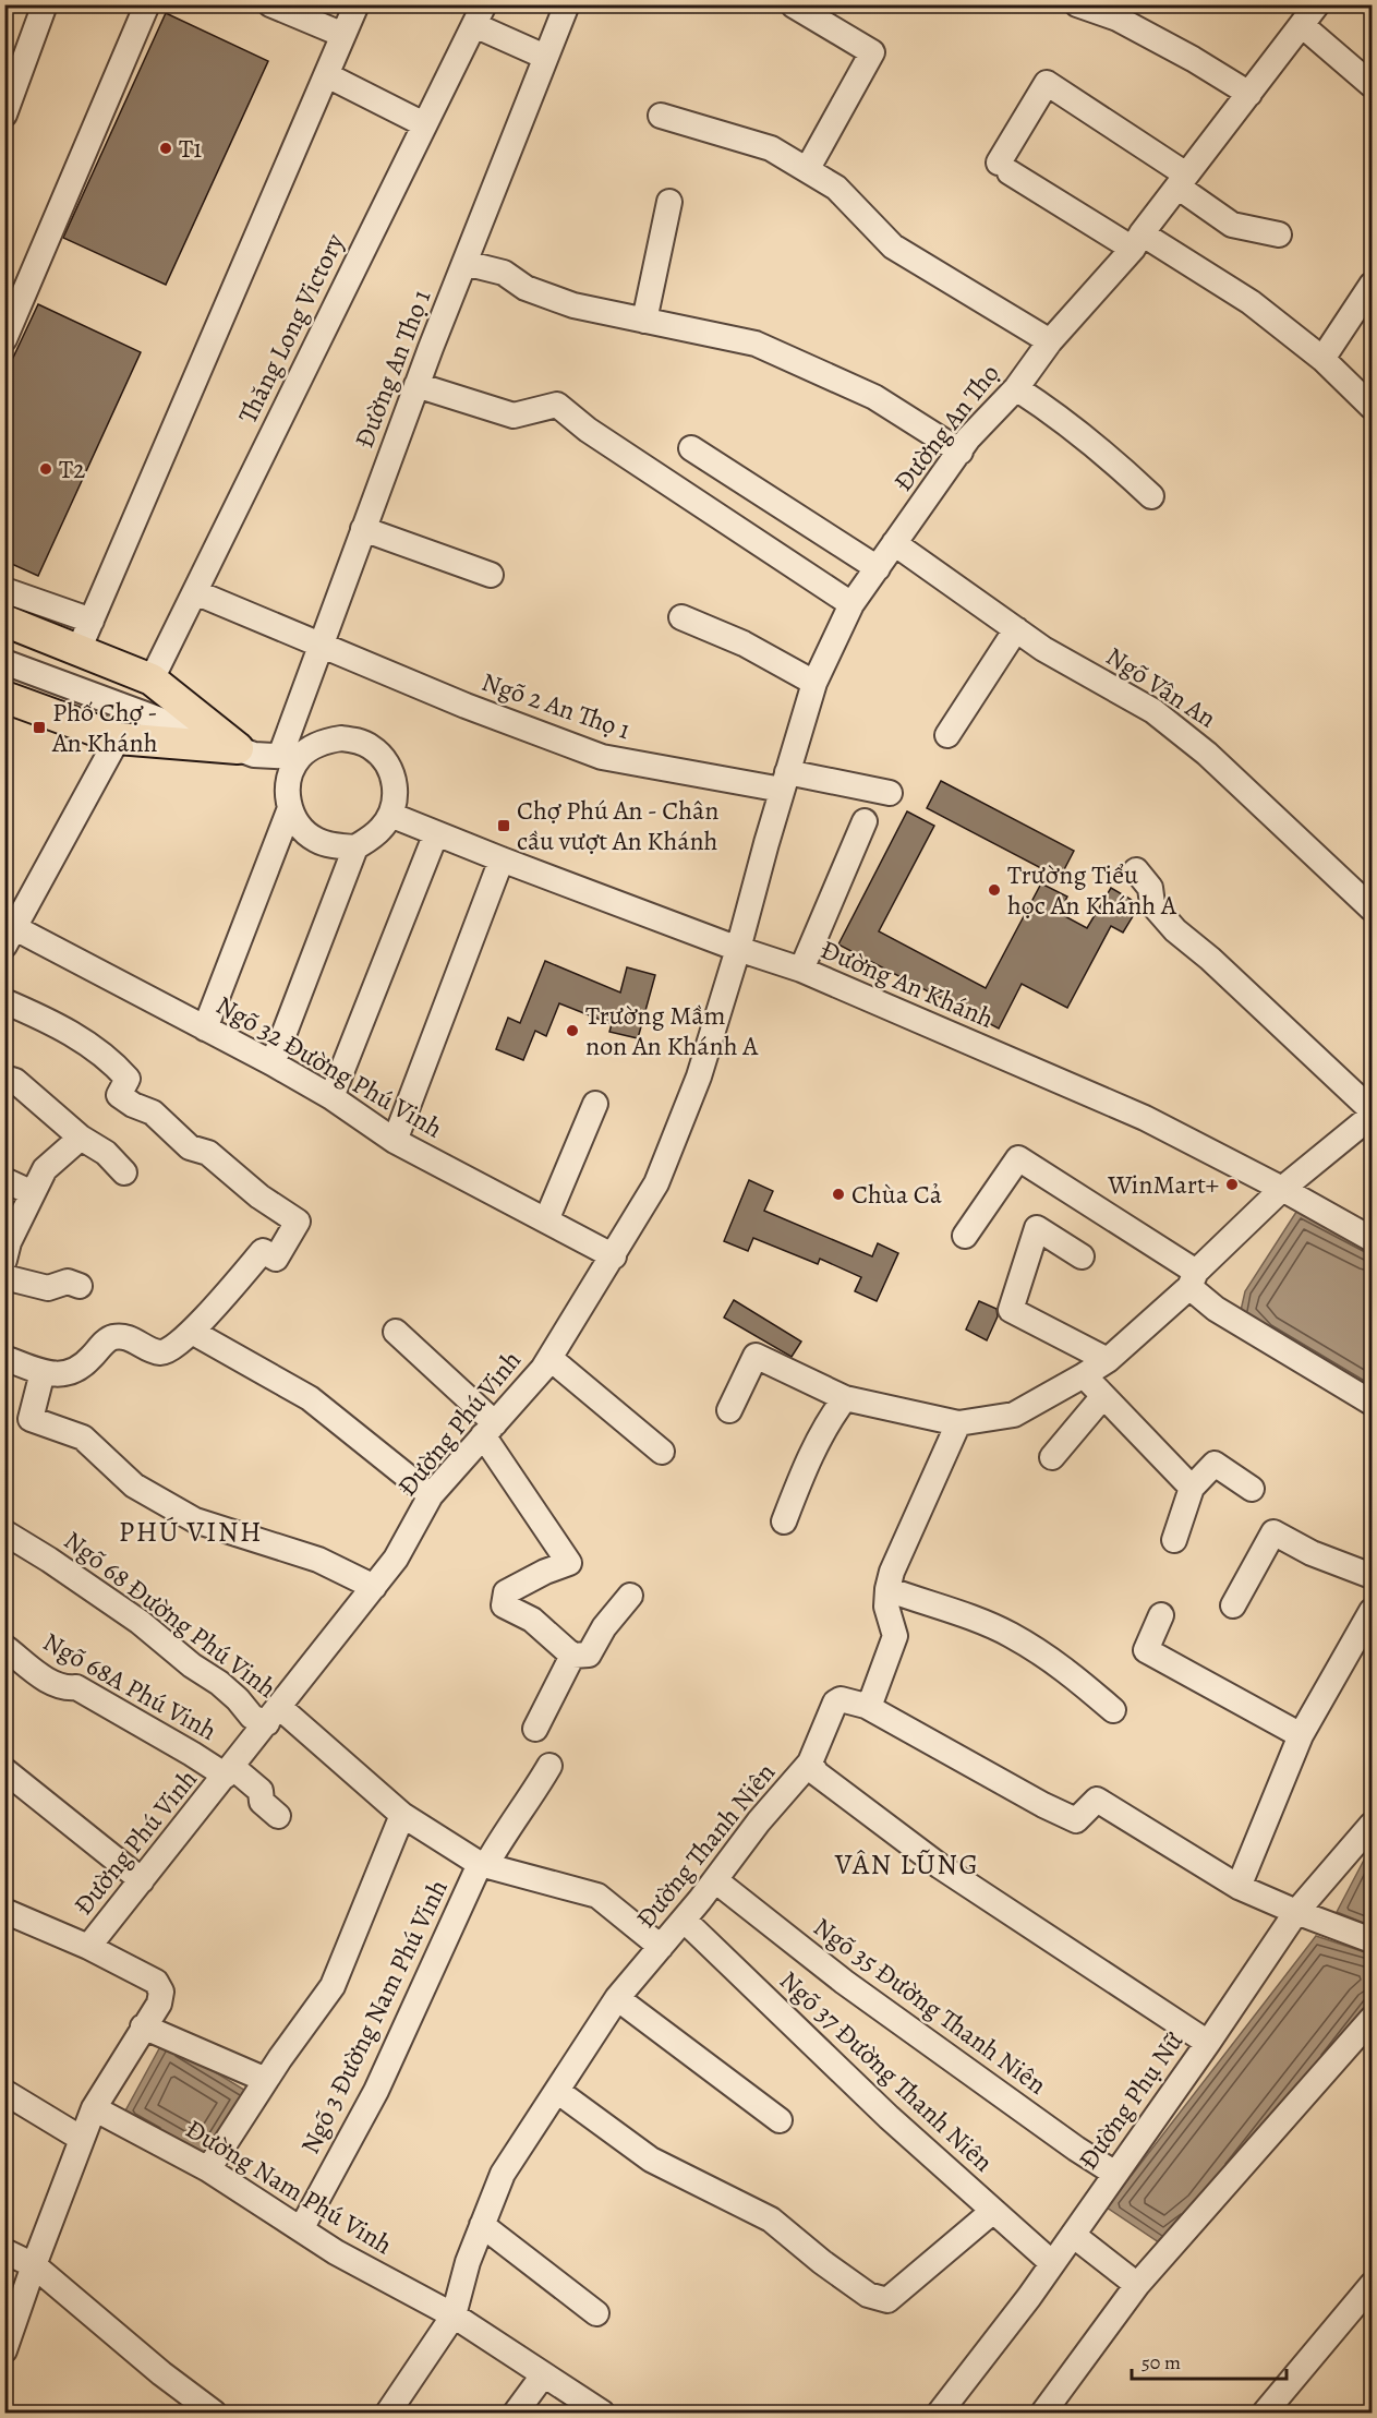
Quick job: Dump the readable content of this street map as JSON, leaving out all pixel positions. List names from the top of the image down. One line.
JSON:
{"streets":{"street":["Thăng Long Victory","Đường An Thọ 1","Đường An Thọ","Ngõ Vân An","Ngõ 2 An Thọ 1","Đường An Khánh","Ngõ 32 Đường Phú Vinh","Đường Phú Vinh","Ngõ 68 Đường Phú Vinh","Ngõ 68A Phú Vinh","Đường Thanh Niên","Ngõ 35 Đường Thanh Niên","Ngõ 3 Đường Nam Phú Vinh","Ngõ 37 Đường Thanh Niên","Đường Phụ Nữ","Đường Nam Phú Vinh"]},"crossings":[["Thăng Long Victory","Ngõ 2 An Thọ 1"],["Đường An Thọ 1","Ngõ 2 An Thọ 1"],["Đường An Thọ 1","Đường An Khánh"],["Đường An Thọ","Ngõ Vân An"],["Đường An Thọ","Ngõ 2 An Thọ 1"],["Đường An Thọ","Đường An Khánh"],["Đường An Thọ","Đường Phú Vinh"],["Đường An Khánh","Đường Phú Vinh"],["Ngõ 32 Đường Phú Vinh","Đường Phú Vinh"],["Đường Phú Vinh","Ngõ 68 Đường Phú Vinh"],["Đường Phú Vinh","Ngõ 68A Phú Vinh"],["Ngõ 68 Đường Phú Vinh","Đường Thanh Niên"],["Ngõ 68 Đường Phú Vinh","Ngõ 3 Đường Nam Phú Vinh"],["Đường Thanh Niên","Ngõ 35 Đường Thanh Niên"],["Đường Thanh Niên","Ngõ 37 Đường Thanh Niên"],["Đường Thanh Niên","Đường Nam Phú Vinh"],["Ngõ 35 Đường Thanh Niên","Đường Phụ Nữ"],["Ngõ 3 Đường Nam Phú Vinh","Đường Nam Phú Vinh"],["Ngõ 37 Đường Thanh Niên","Đường Phụ Nữ"]],"districts":["PHÚ VINH","VÂN LŨNG"],"places":{"other":["T1","T2","Trường Tiểu học An Khánh A","Trường Mầm non An Khánh A","WinMart+","Chùa Cả"],"transit":["Phố Chợ - An Khánh","Chợ Phú An - Chân cầu vượt An Khánh"]},"scale_bar":"50 m"}
